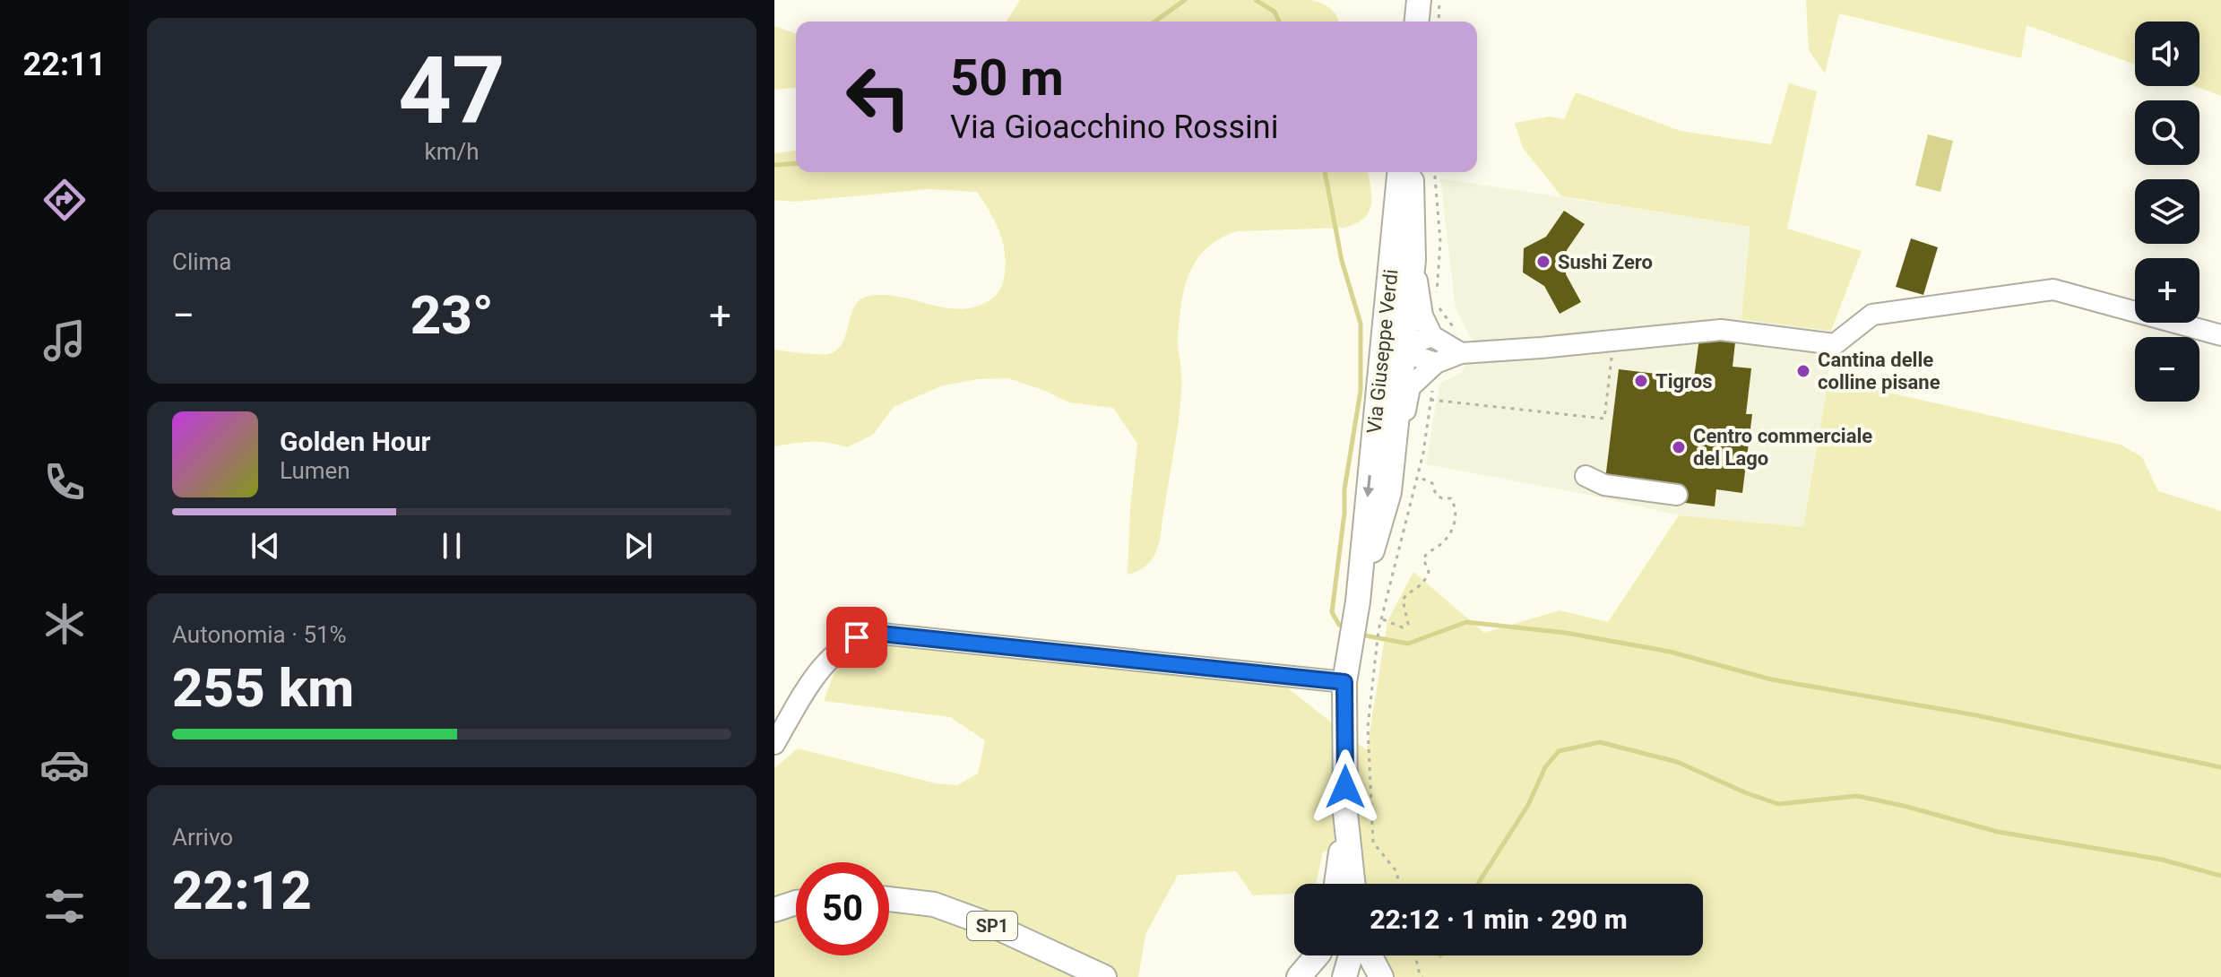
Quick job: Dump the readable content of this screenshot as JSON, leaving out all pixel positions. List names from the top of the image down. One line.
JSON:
{"streets":{"main road":["Via Giuseppe Verdi","SP1"]},"places":["Sushi Zero","Cantina delle colline pisane","Tigros","Centro commerciale del Lago"],"page":{"tabs":"22:11","tile":[["47","km/h"],"Clima",["Autonomia · 51%","255 km"],["Arrivo","22:12"]],"map_buttons":["+","−"],"turn":["50 m","Via Gioacchino Rossini"],"heat":["−","23°","+"],"song":["Golden Hour","Lumen"],"limit":"50","trip":"22:12 · 1 min · 290 m"}}
